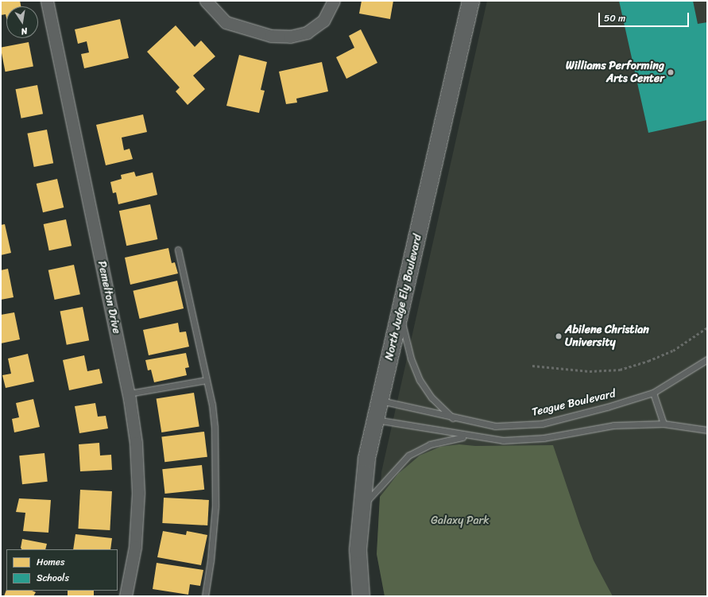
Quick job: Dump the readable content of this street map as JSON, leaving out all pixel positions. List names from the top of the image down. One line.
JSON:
{"streets":{"main road":["North Judge Ely Boulevard"],"street":["Pemelton Drive"],"lane":["Teague Boulevard"]},"crossings":[["North Judge Ely Boulevard","Teague Boulevard"]],"parks":["Galaxy Park"],"places":["Williams Performing Arts Center","Abilene Christian University"],"legend":["Homes","Schools"],"scale_bar":"50 m","north":"bottom"}
